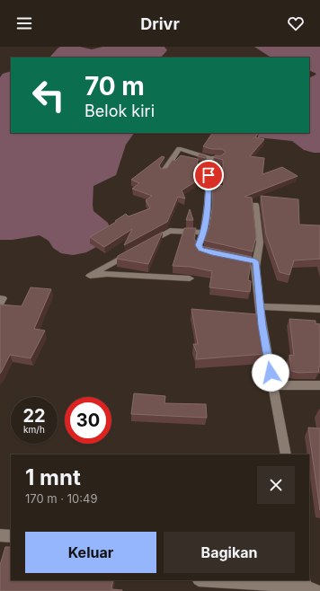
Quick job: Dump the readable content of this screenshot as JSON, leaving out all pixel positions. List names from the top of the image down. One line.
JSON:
{"page":{"header":"Drivr","turn":["70 m","Belok kiri"],"speed":"22 km/h","limit":"30","heading":["1 mnt","170 m · 10:49"],"buttons":["Keluar","Bagikan"]}}
